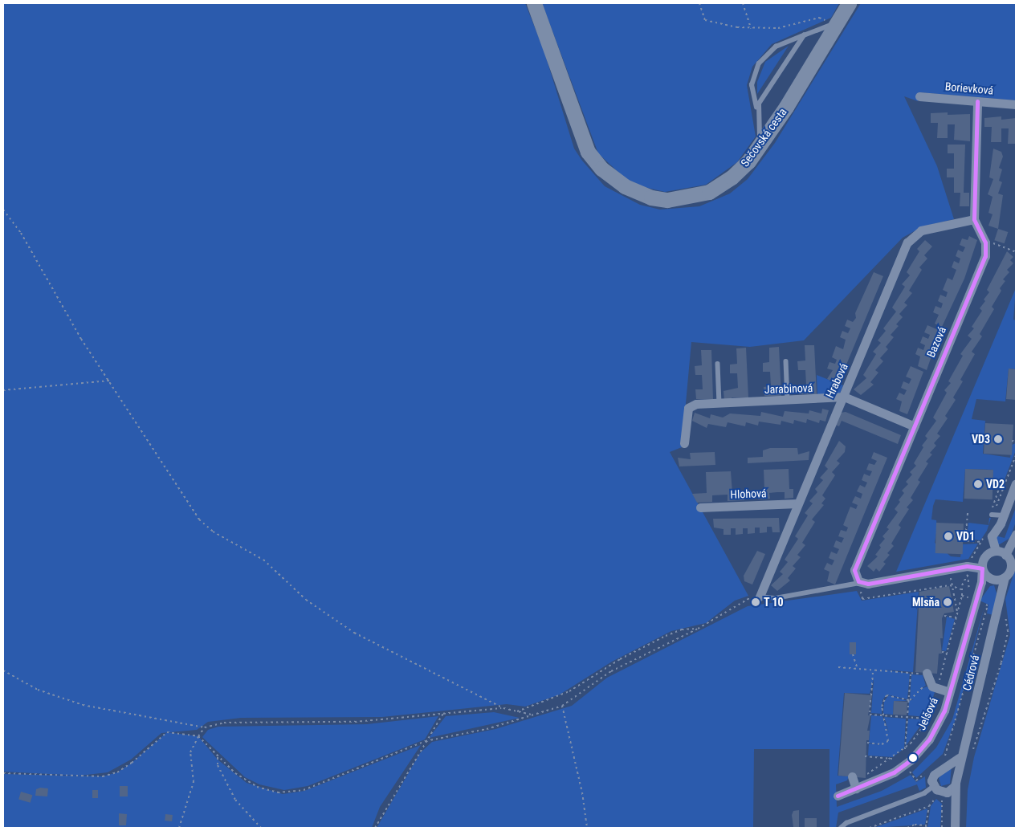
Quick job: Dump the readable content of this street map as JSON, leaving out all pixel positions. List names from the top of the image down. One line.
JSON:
{"streets":{"main road":["Sečovská cesta"],"street":["Borievková","Bazová","Hrabová","Jarabinová","Hlohová","Cédrová","Jelšová"]},"crossings":[["Borievková","Bazová"],["Bazová","Hrabová"],["Bazová","Jarabinová"],["Hrabová","Jarabinová"],["Hrabová","Hlohová"],["Cédrová","Jelšová"]],"places":["VD3","VD2","VD1","T 10","Mlsňa"]}
